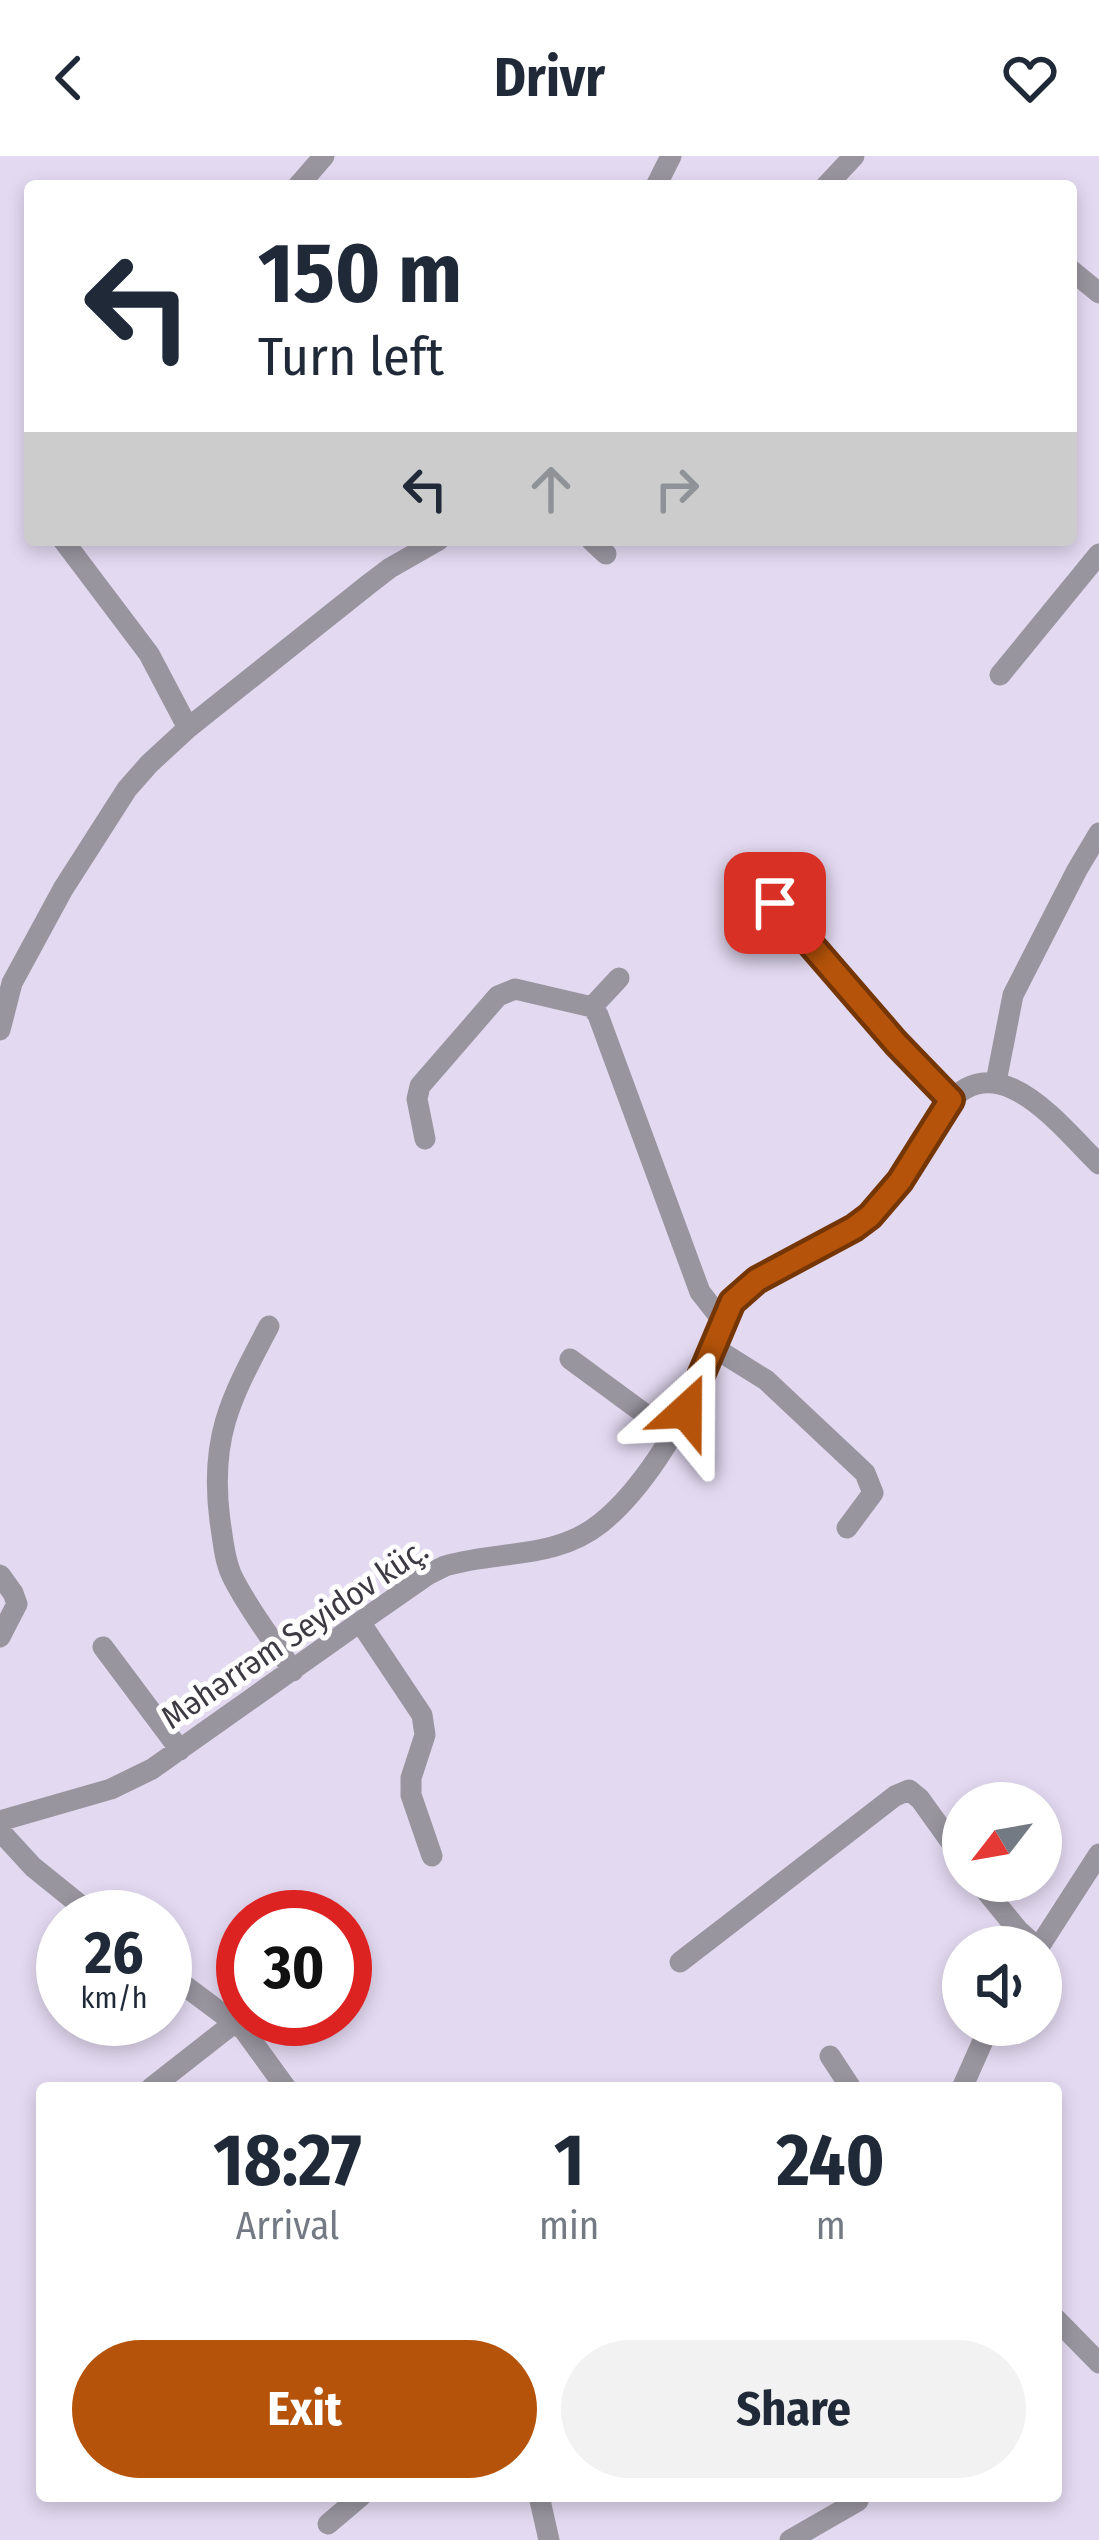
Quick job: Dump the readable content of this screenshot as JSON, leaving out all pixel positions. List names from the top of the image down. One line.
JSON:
{"streets":{"street":["Məhərrəm Seyidov küç."]},"north":"bottom left","page":{"header":"Drivr","turn":["150 m","Turn left"],"speed":"26 km/h","limit":"30","eta":["18:27","Arrival","1","min","240","m"],"buttons":["Exit","Share"]}}
